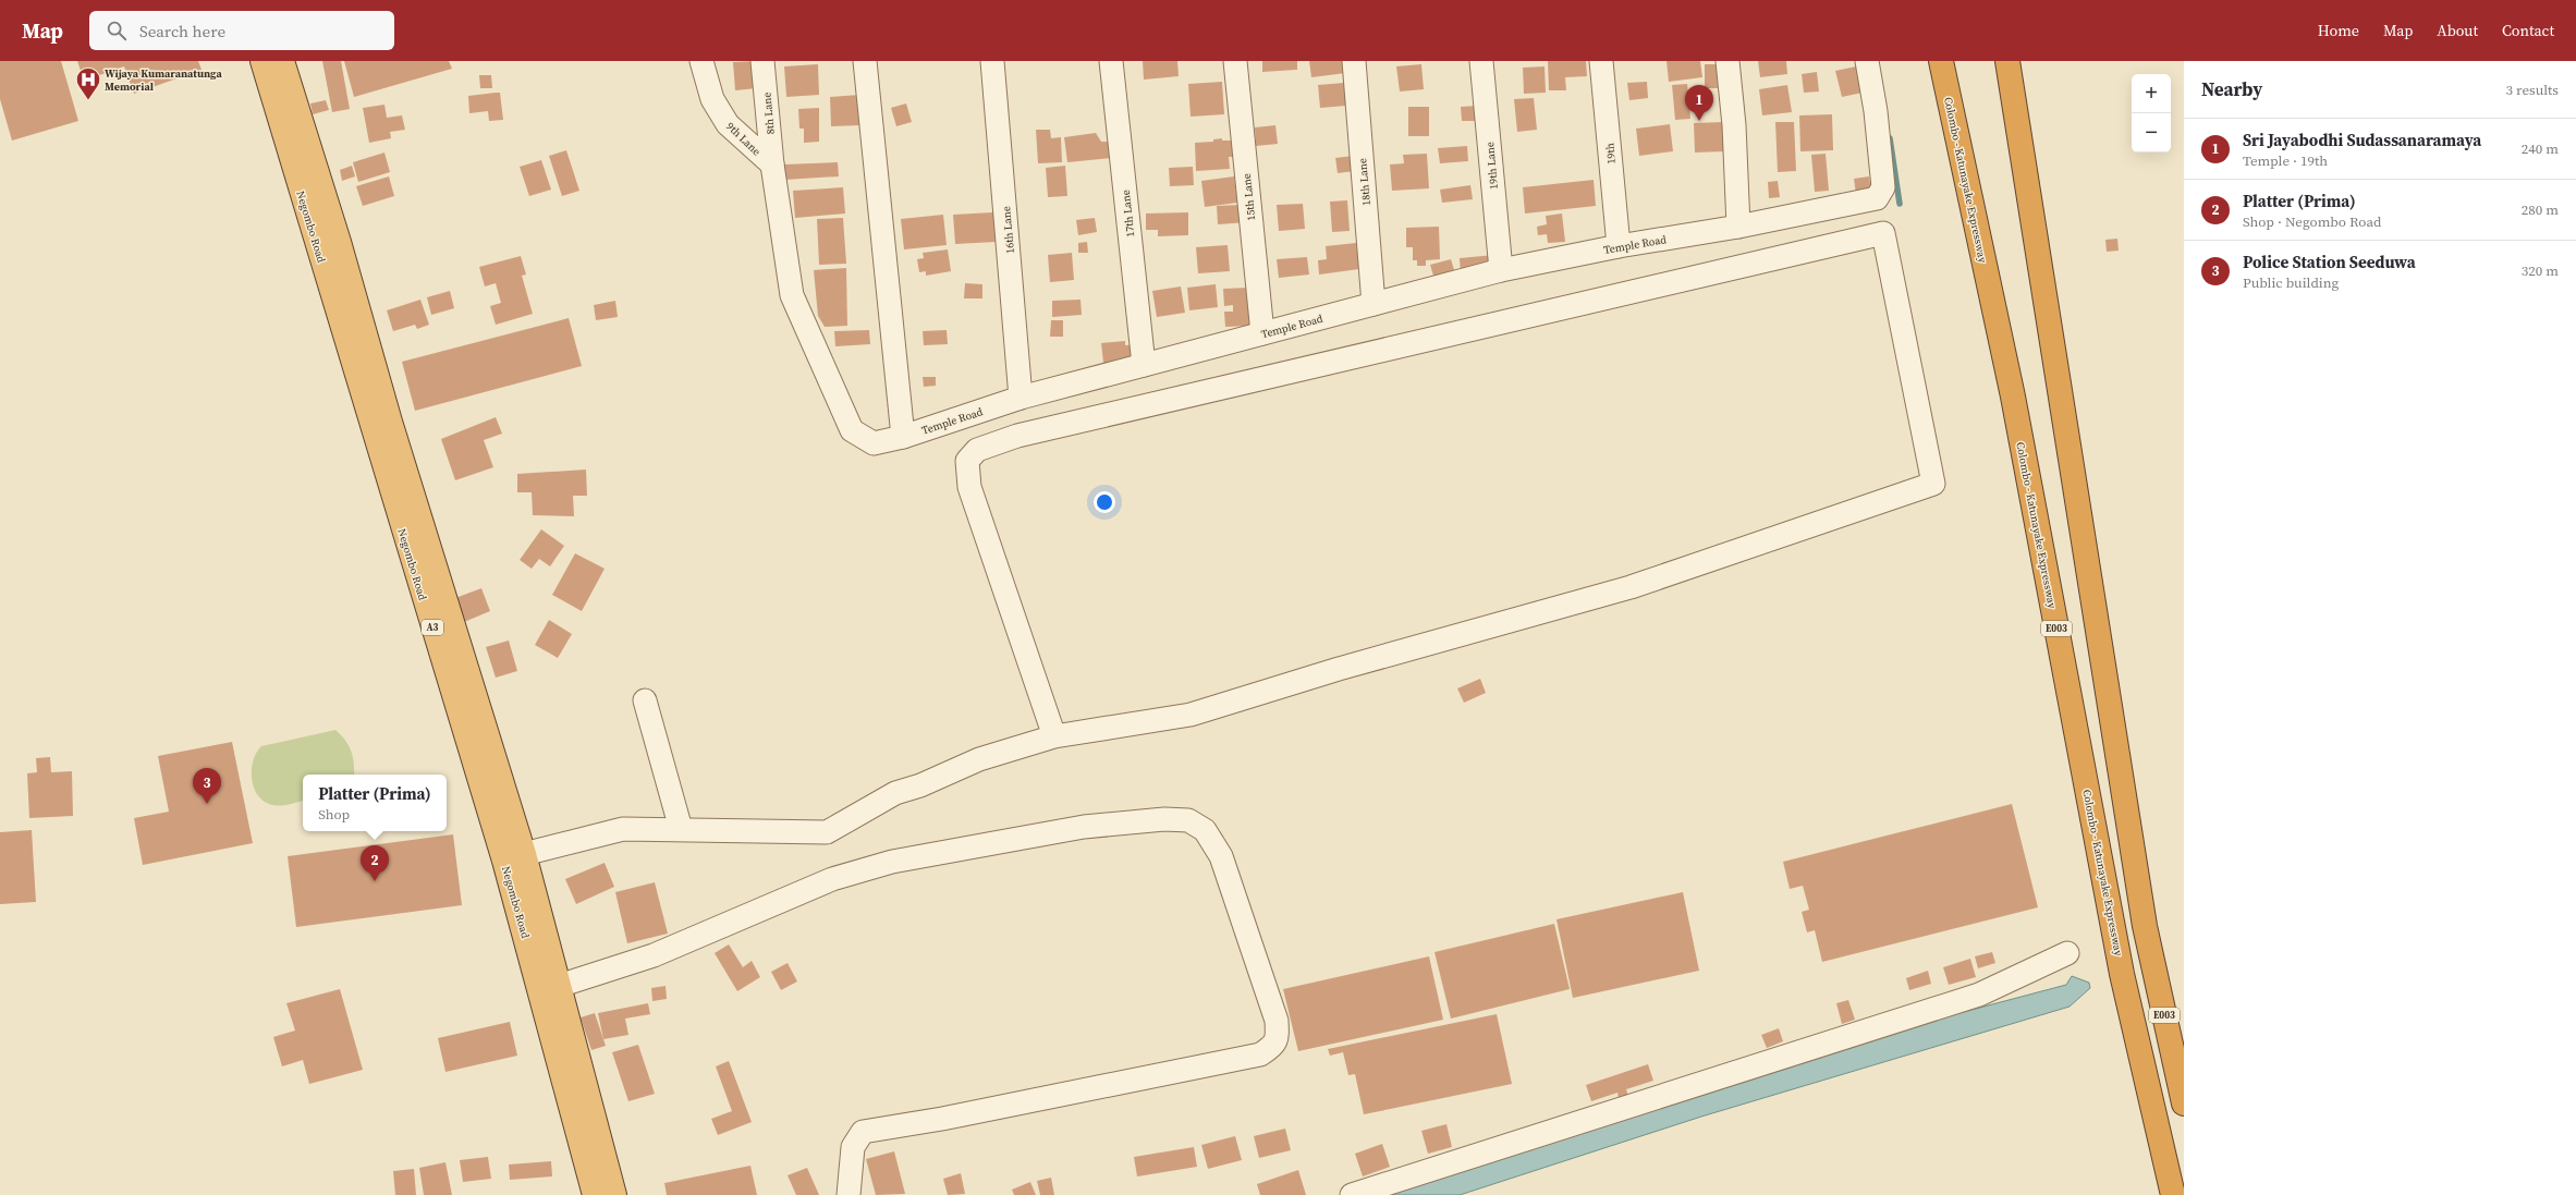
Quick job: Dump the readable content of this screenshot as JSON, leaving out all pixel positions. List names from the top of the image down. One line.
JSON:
{"streets":{"highway":["Colombo - Katunayake Expressway","Negombo Road","A3","E003"],"street":["8th Lane","9th Lane","19th","19th Lane","18th Lane","15th Lane","17th Lane","16th Lane","Temple Road"]},"crossings":[["8th Lane","9th Lane"],["8th Lane","Temple Road"],["9th Lane","Temple Road"],["19th","Temple Road"],["19th Lane","Temple Road"],["18th Lane","Temple Road"],["15th Lane","Temple Road"],["17th Lane","Temple Road"],["16th Lane","Temple Road"]],"places":{"hospital":["Wijaya Kumaranatunga Memorial"]},"page":{"header":"Map","search":"Search here","nav":["Home","Map","About","Contact"],"heading":["Nearby","3 results"],"map_buttons":["+","−"],"pins":["1","3","2"],"list":[{"mark":"1","name":"Sri Jayabodhi Sudassanaramaya","note":"Temple · 19th","value":"240 m"},{"mark":"2","name":"Platter (Prima)","note":"Shop · Negombo Road","value":"280 m"},{"mark":"3","name":"Police Station Seeduwa","note":"Public building","value":"320 m"}],"popup":["Platter (Prima)","Shop"]}}
